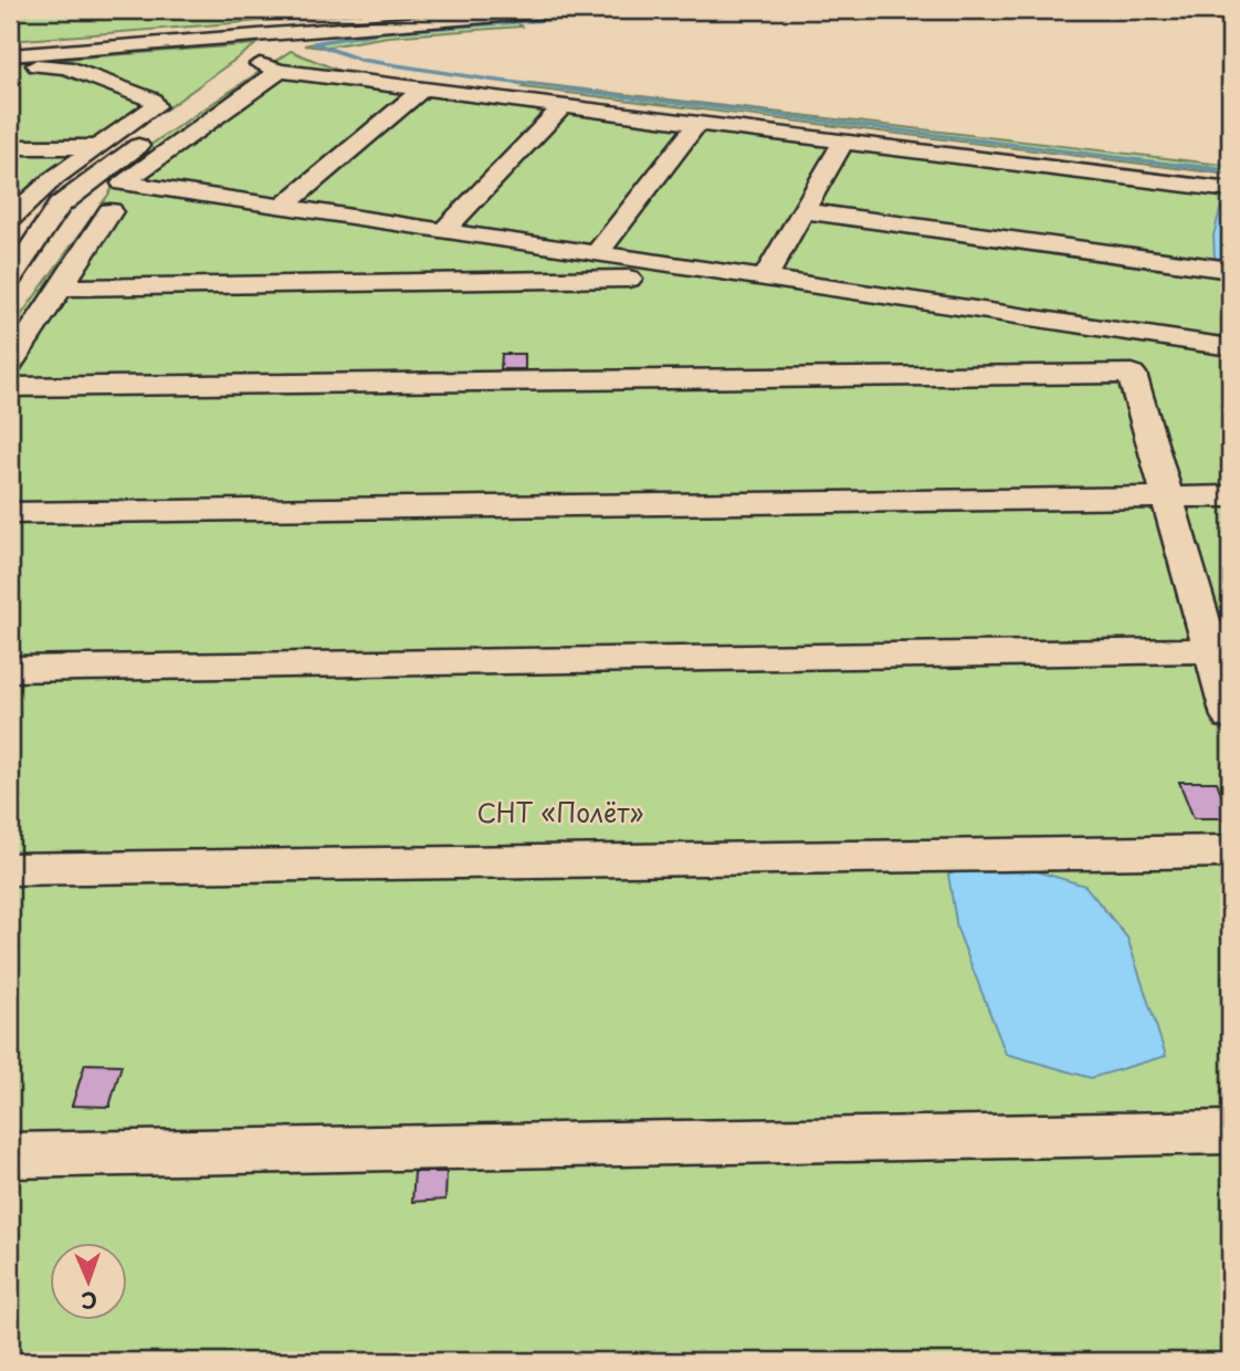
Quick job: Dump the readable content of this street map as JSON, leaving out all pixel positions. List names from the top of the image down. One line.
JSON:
{"parks":["СНТ «Полёт»"],"north":"bottom"}
